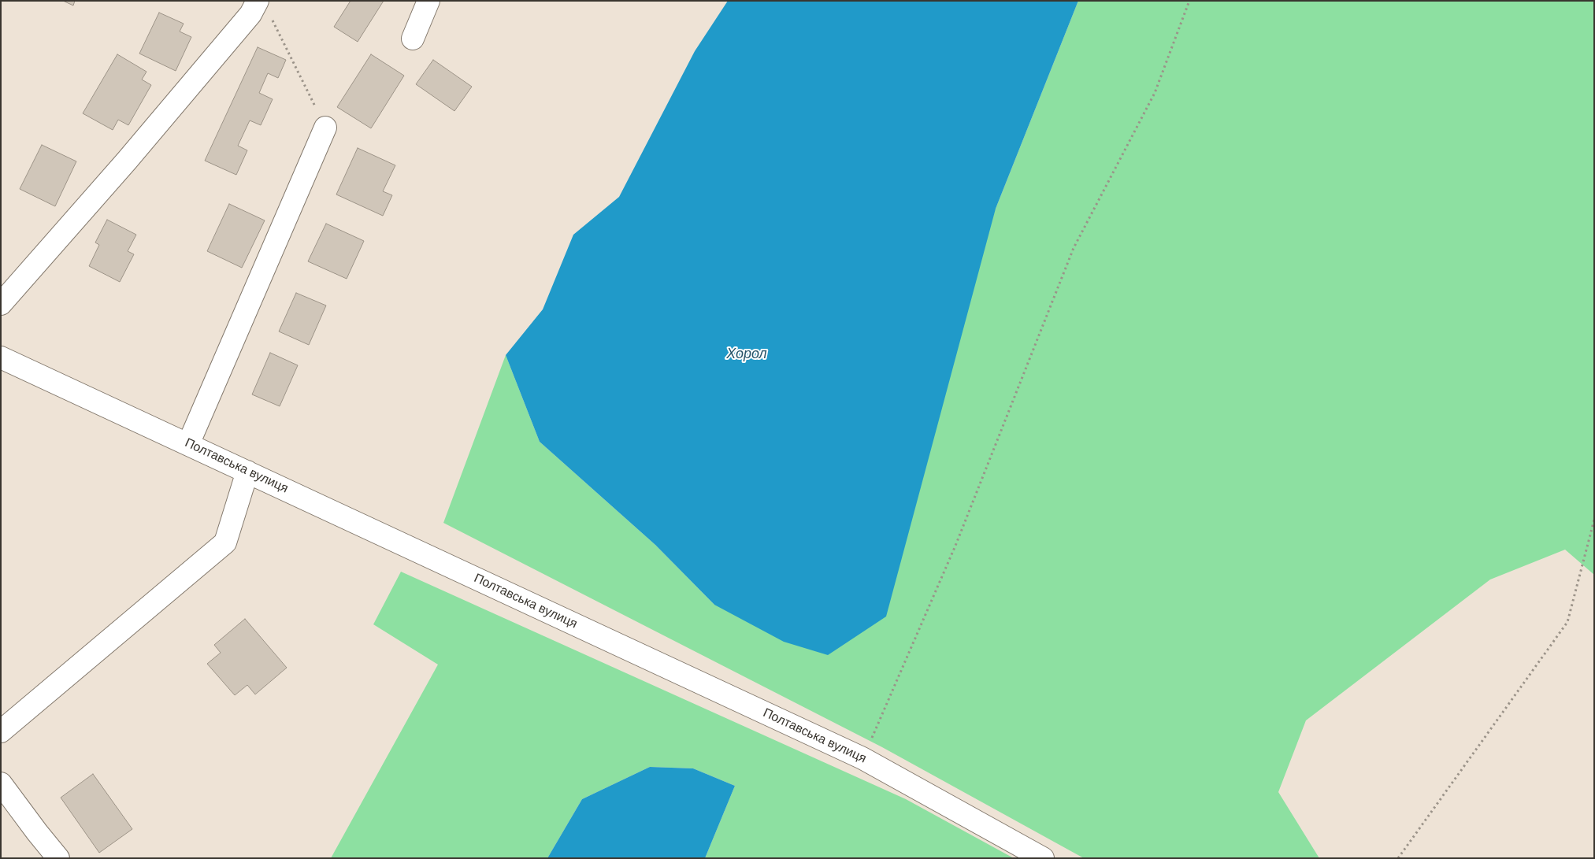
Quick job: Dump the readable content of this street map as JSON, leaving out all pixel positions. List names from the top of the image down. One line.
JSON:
{"streets":{"street":["Полтавська вулиця"]},"water":["Хорол"]}
